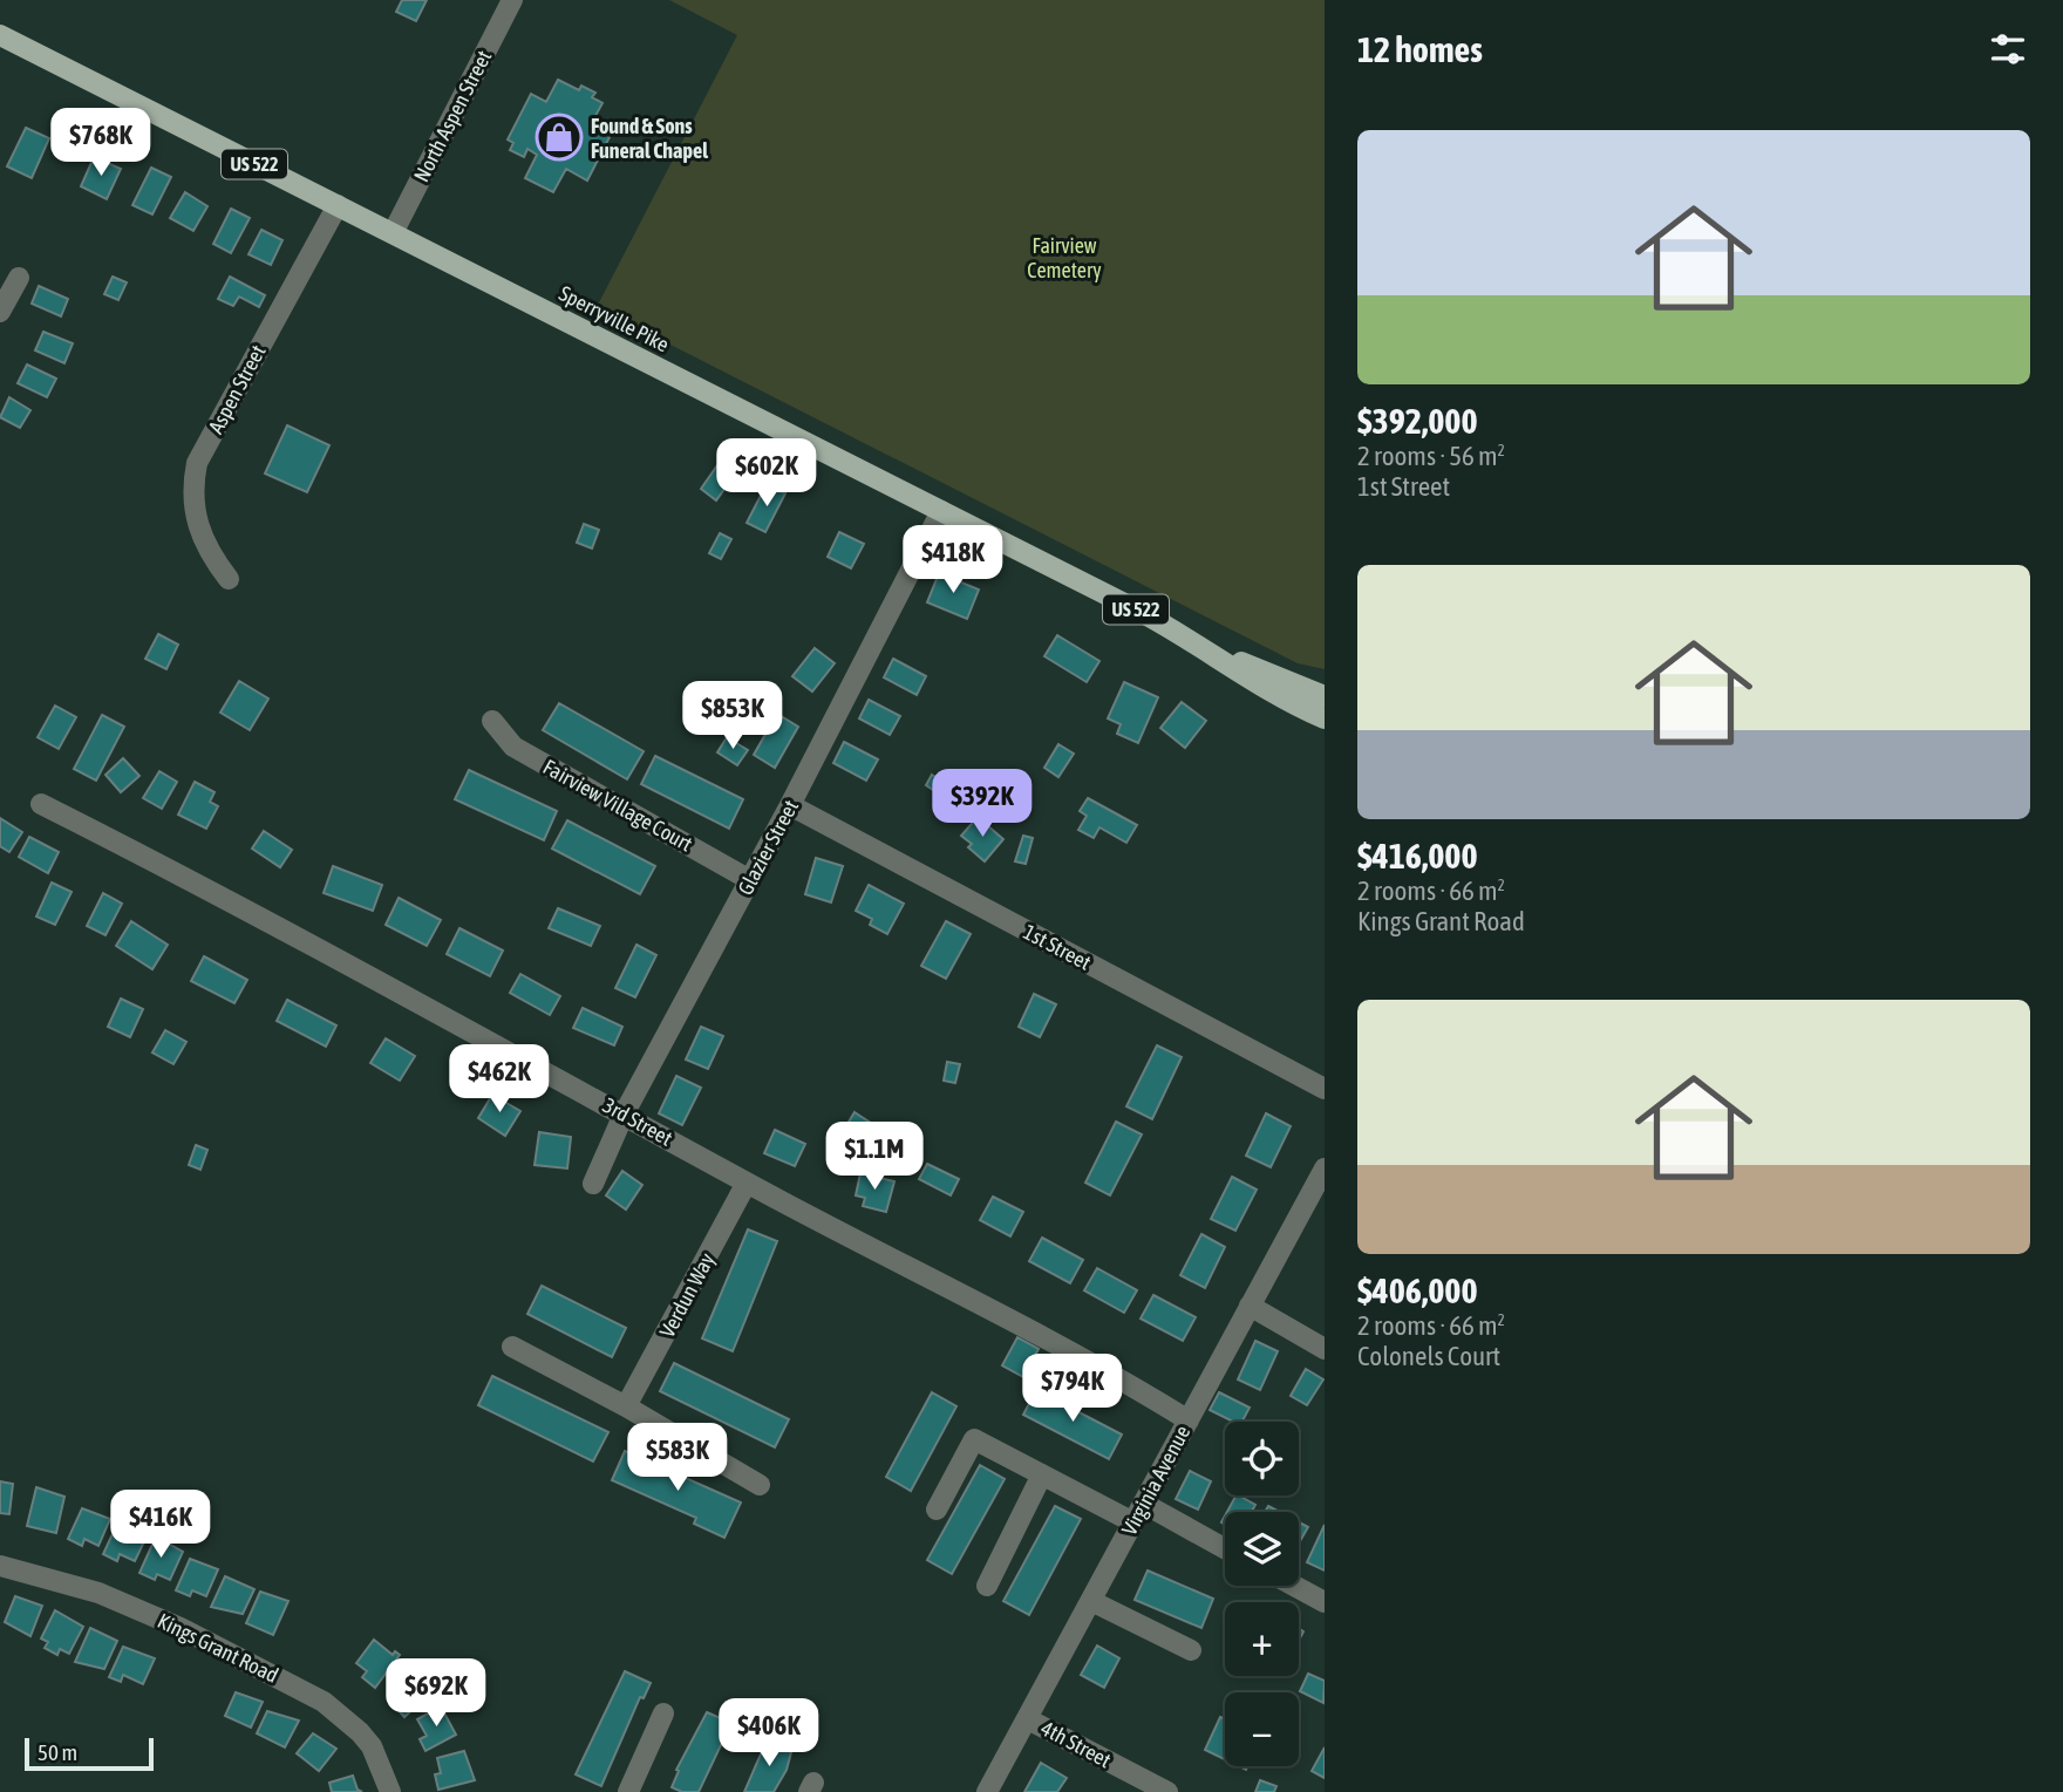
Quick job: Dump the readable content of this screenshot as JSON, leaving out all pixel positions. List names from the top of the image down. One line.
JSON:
{"streets":{"main road":["US 522","Sperryville Pike"],"street":["North Aspen Street","Aspen Street","Fairview Village Court","Glazier Street","1st Street","3rd Street","Verdun Way","Virginia Avenue","Kings Grant Road","4th Street"]},"crossings":[["North Aspen Street","Sperryville Pike"],["Sperryville Pike","Aspen Street"],["Sperryville Pike","Glazier Street"],["Fairview Village Court","Glazier Street"],["Glazier Street","1st Street"],["Glazier Street","3rd Street"],["3rd Street","Verdun Way"],["3rd Street","Virginia Avenue"],["Virginia Avenue","4th Street"]],"parks":["Fairview Cemetery"],"places":{"shop":["Found & Sons Funeral Chapel"]},"scale_bar":"50 m","page":{"heading":"12 homes","list":[{"name":"$392,000","note":"2 rooms · 56 m² · 1st Street"},{"name":"$416,000","note":"2 rooms · 66 m² · Kings Grant Road"},{"name":"$406,000","note":"2 rooms · 66 m² · Colonels Court"}],"price":["$768K","$602K","$418K","$853K","$392K","$462K","$1.1M","$794K","$583K","$416K","$692K","$406K"],"map_buttons":["+","−"],"scale":"50 m"}}
